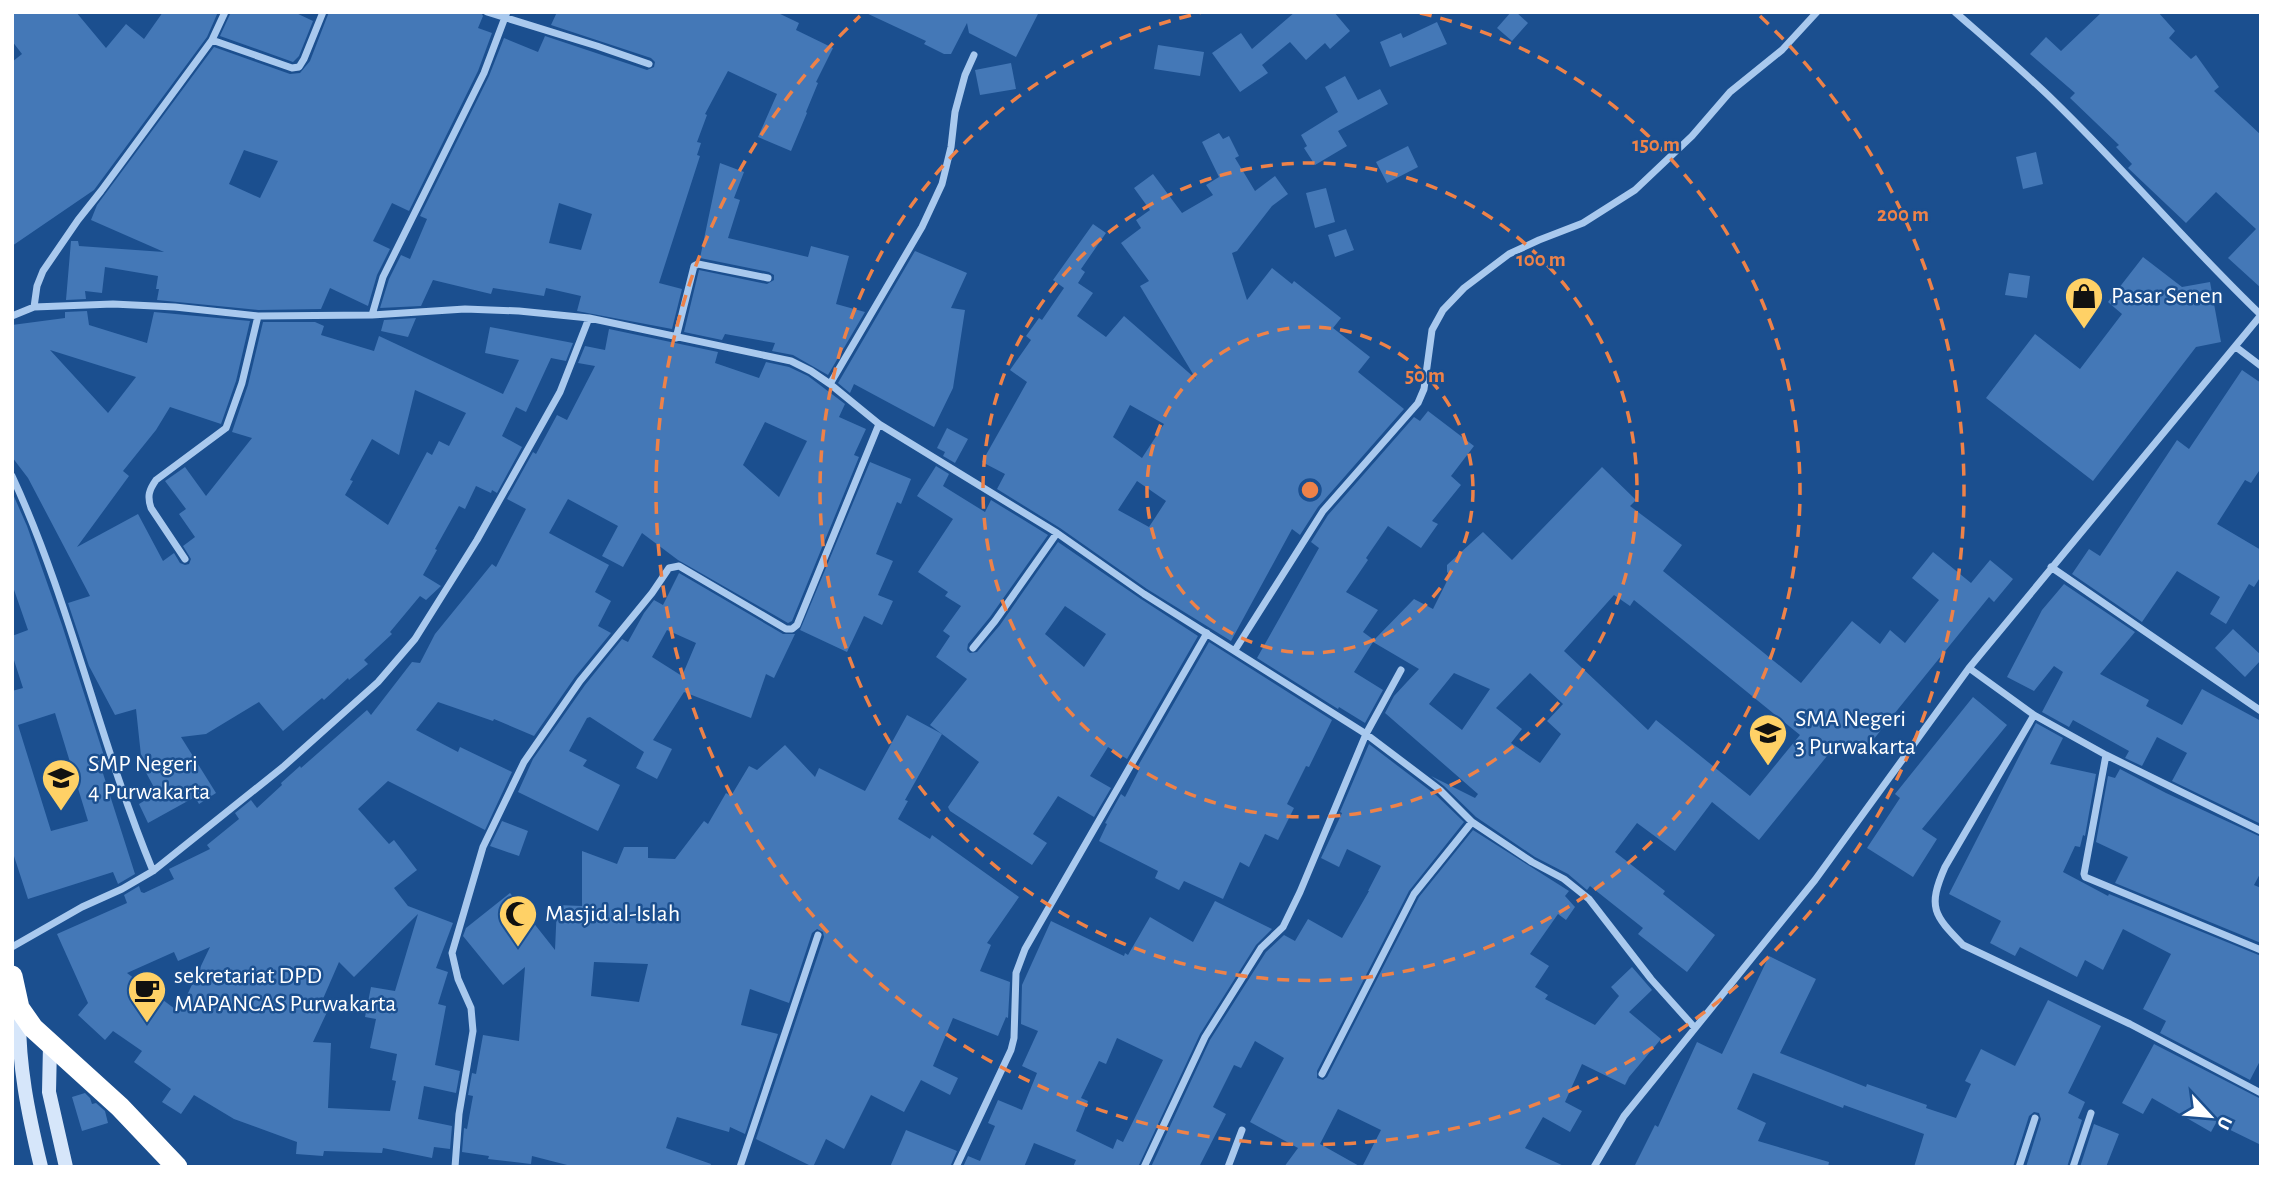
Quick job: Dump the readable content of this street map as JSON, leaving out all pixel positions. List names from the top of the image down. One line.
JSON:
{"places":{"shop":["Pasar Senen"],"school or university":["SMA Negeri 3 Purwakarta","SMP Negeri 4 Purwakarta"],"mosque":["Masjid al-Islah"],"cafe":["sekretariat DPD MAPANCAS Purwakarta"]},"north":"bottom right","rings":["150 m","200 m","100 m","50 m"]}
